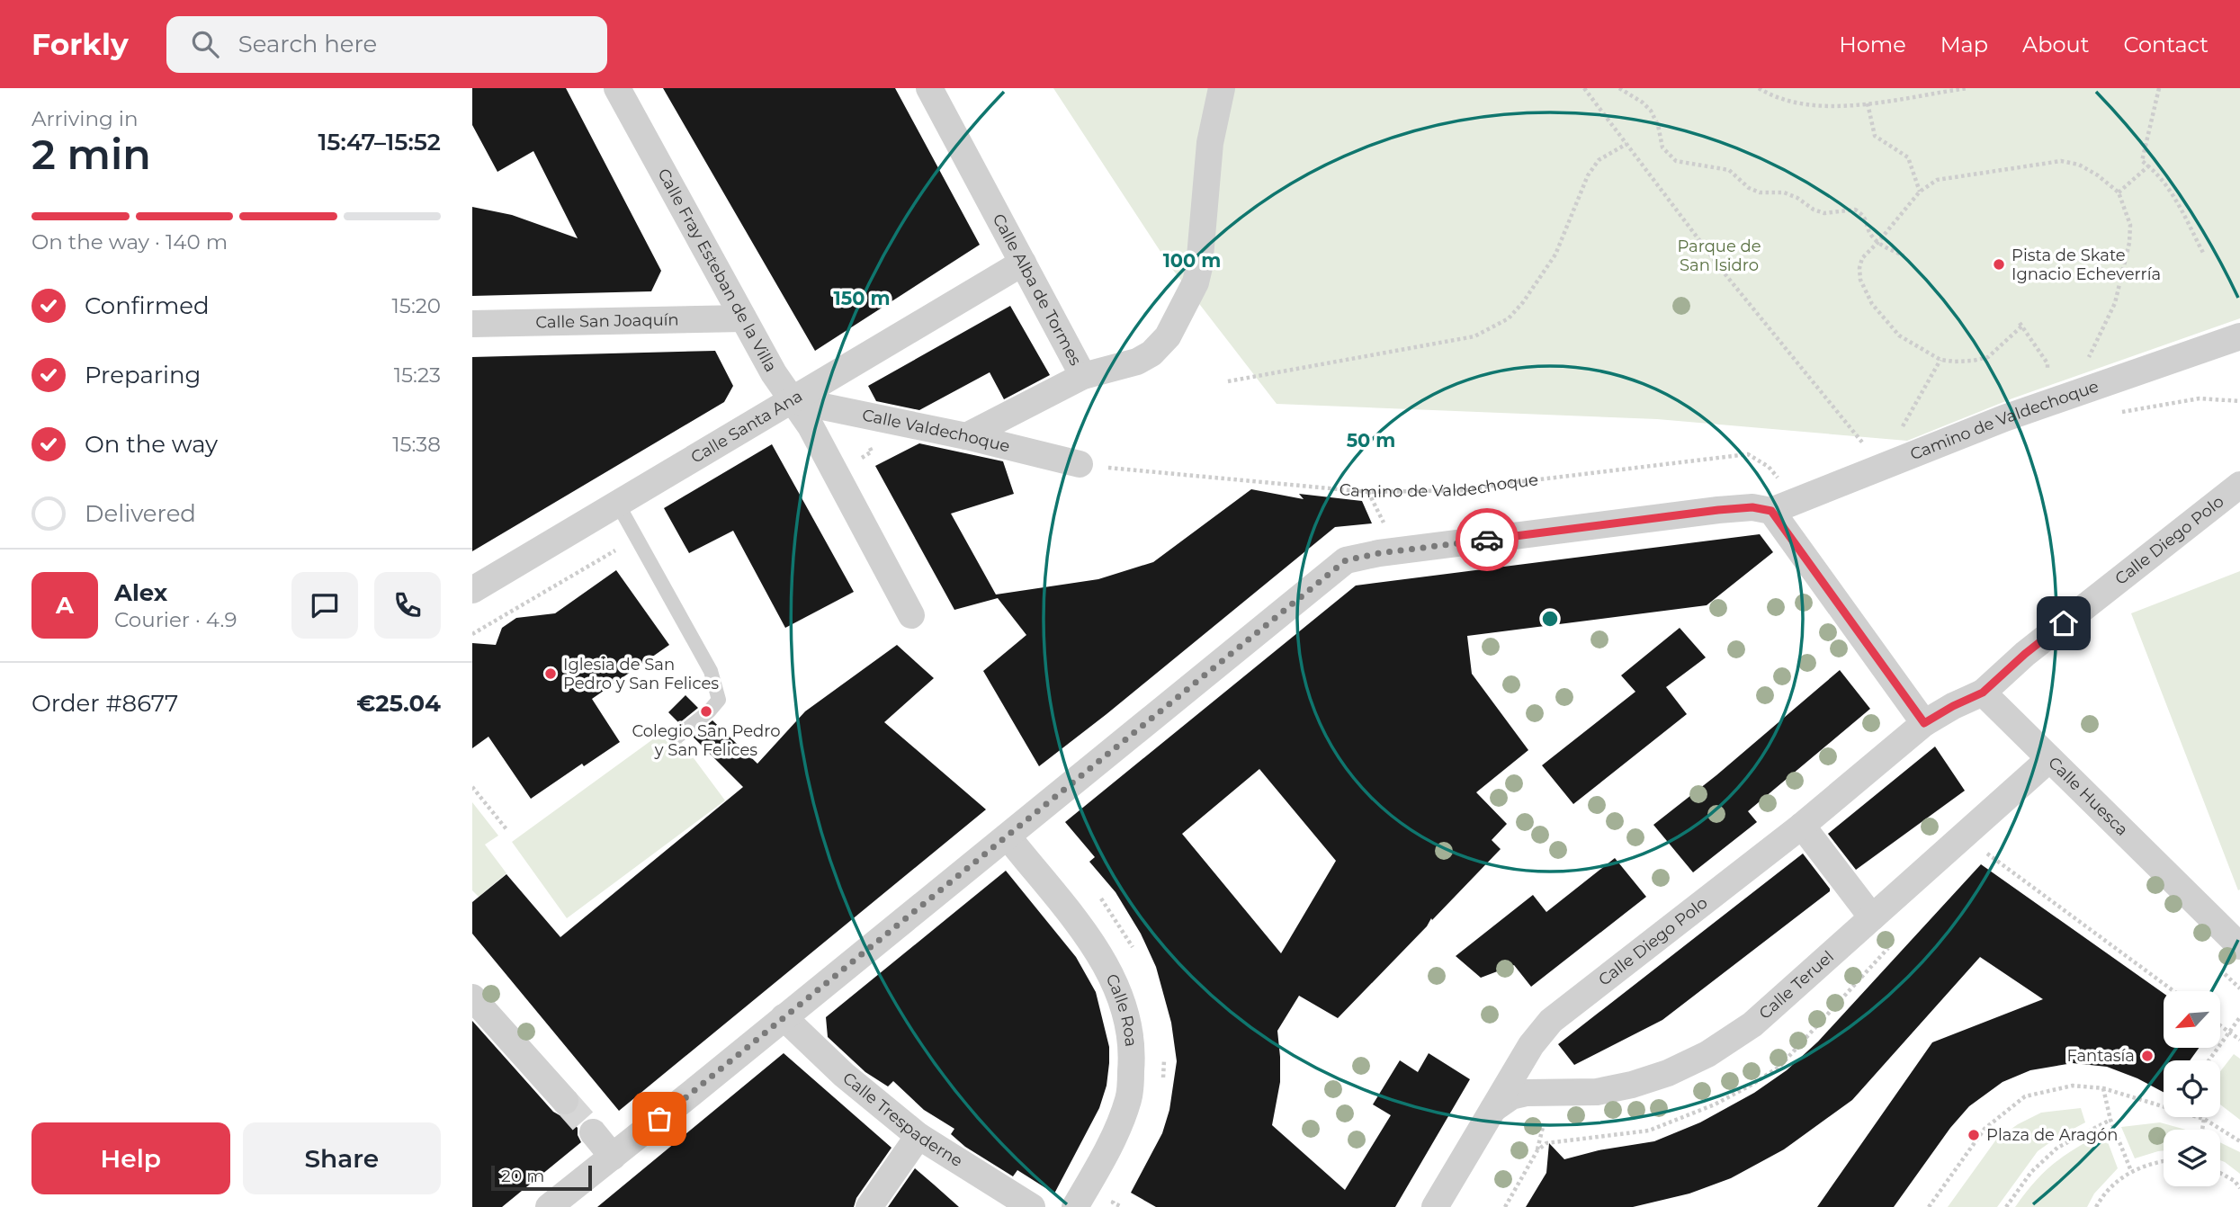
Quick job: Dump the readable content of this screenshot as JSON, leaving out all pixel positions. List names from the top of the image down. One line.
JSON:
{"streets":{"street":["Calle Fray Esteban de la Villa","Calle Alba de Tormes","Calle San Joaquín","Camino de Valdechoque","Calle Santa Ana","Calle Valdechoque","Calle Diego Polo","Calle Huesca","Calle Teruel","Calle Roa","Calle Trespaderne"]},"crossings":[["Calle Fray Esteban de la Villa","Calle San Joaquín"],["Calle Fray Esteban de la Villa","Calle Santa Ana"],["Calle Fray Esteban de la Villa","Calle Valdechoque"],["Calle Alba de Tormes","Calle Santa Ana"],["Calle Alba de Tormes","Calle Valdechoque"],["Camino de Valdechoque","Calle Valdechoque"],["Calle Santa Ana","Calle Valdechoque"],["Calle Diego Polo","Calle Huesca"],["Calle Diego Polo","Calle Teruel"],["Calle Huesca","Calle Teruel"]],"parks":["Parque de San Isidro"],"places":["Pista de Skate Ignacio Echeverría","Iglesia de San Pedro y San Felices","Colegio San Pedro y San Felices","Fantasía","Plaza de Aragón"],"scale_bar":"20 m","north":"bottom left","page":{"header":"Forkly","search":"Search here","nav":["Home","Map","About","Contact"],"heading":["2 min","Arriving in","15:47–15:52"],"panel":["Alex","Courier · 4.9","Order #8677","€25.04"],"bar":"On the way · 140 m","list":[["Confirmed","15:20"],["Preparing","15:23"],["On the way","15:38"],"Delivered"],"round":"A","buttons":["Help","Share"],"scale":"20 m"},"rings":["100 m","150 m","50 m"]}
